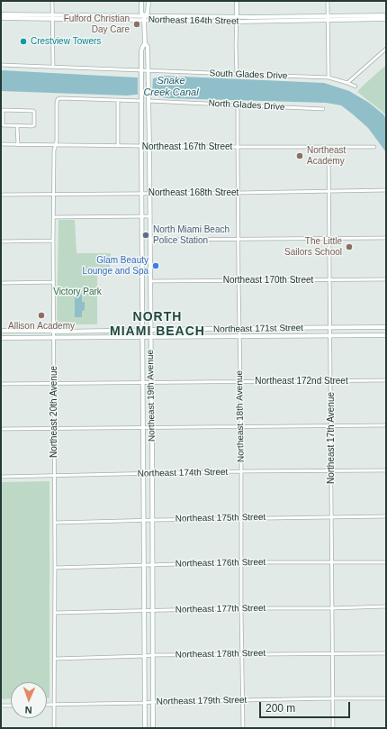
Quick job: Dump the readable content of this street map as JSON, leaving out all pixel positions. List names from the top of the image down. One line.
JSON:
{"streets":{"street":["Northeast 164th Street","South Glades Drive","North Glades Drive","Northeast 167th Street","Northeast 168th Street","Northeast 170th Street","Northeast 171st Street","Northeast 172nd Street","Northeast 19th Avenue","Northeast 20th Avenue","Northeast 18th Avenue","Northeast 17th Avenue","Northeast 174th Street","Northeast 175th Street","Northeast 176th Street","Northeast 177th Street","Northeast 178th Street","Northeast 179th Street"]},"crossings":[["Northeast 164th Street","Northeast 19th Avenue"],["South Glades Drive","Northeast 19th Avenue"],["North Glades Drive","Northeast 19th Avenue"],["North Glades Drive","Northeast 18th Avenue"],["Northeast 167th Street","Northeast 19th Avenue"],["Northeast 167th Street","Northeast 20th Avenue"],["Northeast 167th Street","Northeast 18th Avenue"],["Northeast 167th Street","Northeast 17th Avenue"],["Northeast 168th Street","Northeast 19th Avenue"],["Northeast 168th Street","Northeast 20th Avenue"],["Northeast 168th Street","Northeast 18th Avenue"],["Northeast 168th Street","Northeast 17th Avenue"],["Northeast 170th Street","Northeast 19th Avenue"],["Northeast 170th Street","Northeast 18th Avenue"],["Northeast 170th Street","Northeast 17th Avenue"],["Northeast 171st Street","Northeast 19th Avenue"],["Northeast 171st Street","Northeast 20th Avenue"],["Northeast 171st Street","Northeast 18th Avenue"],["Northeast 171st Street","Northeast 17th Avenue"],["Northeast 172nd Street","Northeast 19th Avenue"],["Northeast 172nd Street","Northeast 20th Avenue"],["Northeast 172nd Street","Northeast 18th Avenue"],["Northeast 172nd Street","Northeast 17th Avenue"],["Northeast 19th Avenue","Northeast 174th Street"],["Northeast 19th Avenue","Northeast 175th Street"],["Northeast 19th Avenue","Northeast 176th Street"],["Northeast 19th Avenue","Northeast 177th Street"],["Northeast 19th Avenue","Northeast 178th Street"],["Northeast 19th Avenue","Northeast 179th Street"],["Northeast 20th Avenue","Northeast 174th Street"],["Northeast 20th Avenue","Northeast 175th Street"],["Northeast 20th Avenue","Northeast 176th Street"],["Northeast 20th Avenue","Northeast 177th Street"],["Northeast 20th Avenue","Northeast 178th Street"],["Northeast 20th Avenue","Northeast 179th Street"],["Northeast 18th Avenue","Northeast 174th Street"],["Northeast 18th Avenue","Northeast 175th Street"],["Northeast 18th Avenue","Northeast 176th Street"],["Northeast 18th Avenue","Northeast 177th Street"],["Northeast 18th Avenue","Northeast 178th Street"],["Northeast 18th Avenue","Northeast 179th Street"],["Northeast 17th Avenue","Northeast 174th Street"],["Northeast 17th Avenue","Northeast 175th Street"],["Northeast 17th Avenue","Northeast 176th Street"],["Northeast 17th Avenue","Northeast 177th Street"],["Northeast 17th Avenue","Northeast 178th Street"],["Northeast 17th Avenue","Northeast 179th Street"]],"districts":["NORTH MIAMI BEACH"],"water":["Snake Creek Canal"],"parks":["Victory Park"],"places":["Fulford Christian Day Care","Crestview Towers","Northeast Academy","North Miami Beach Police Station","The Little Sailors School","Glam Beauty Lounge and Spa","Allison Academy"],"scale_bar":"200 m","north":"bottom"}
